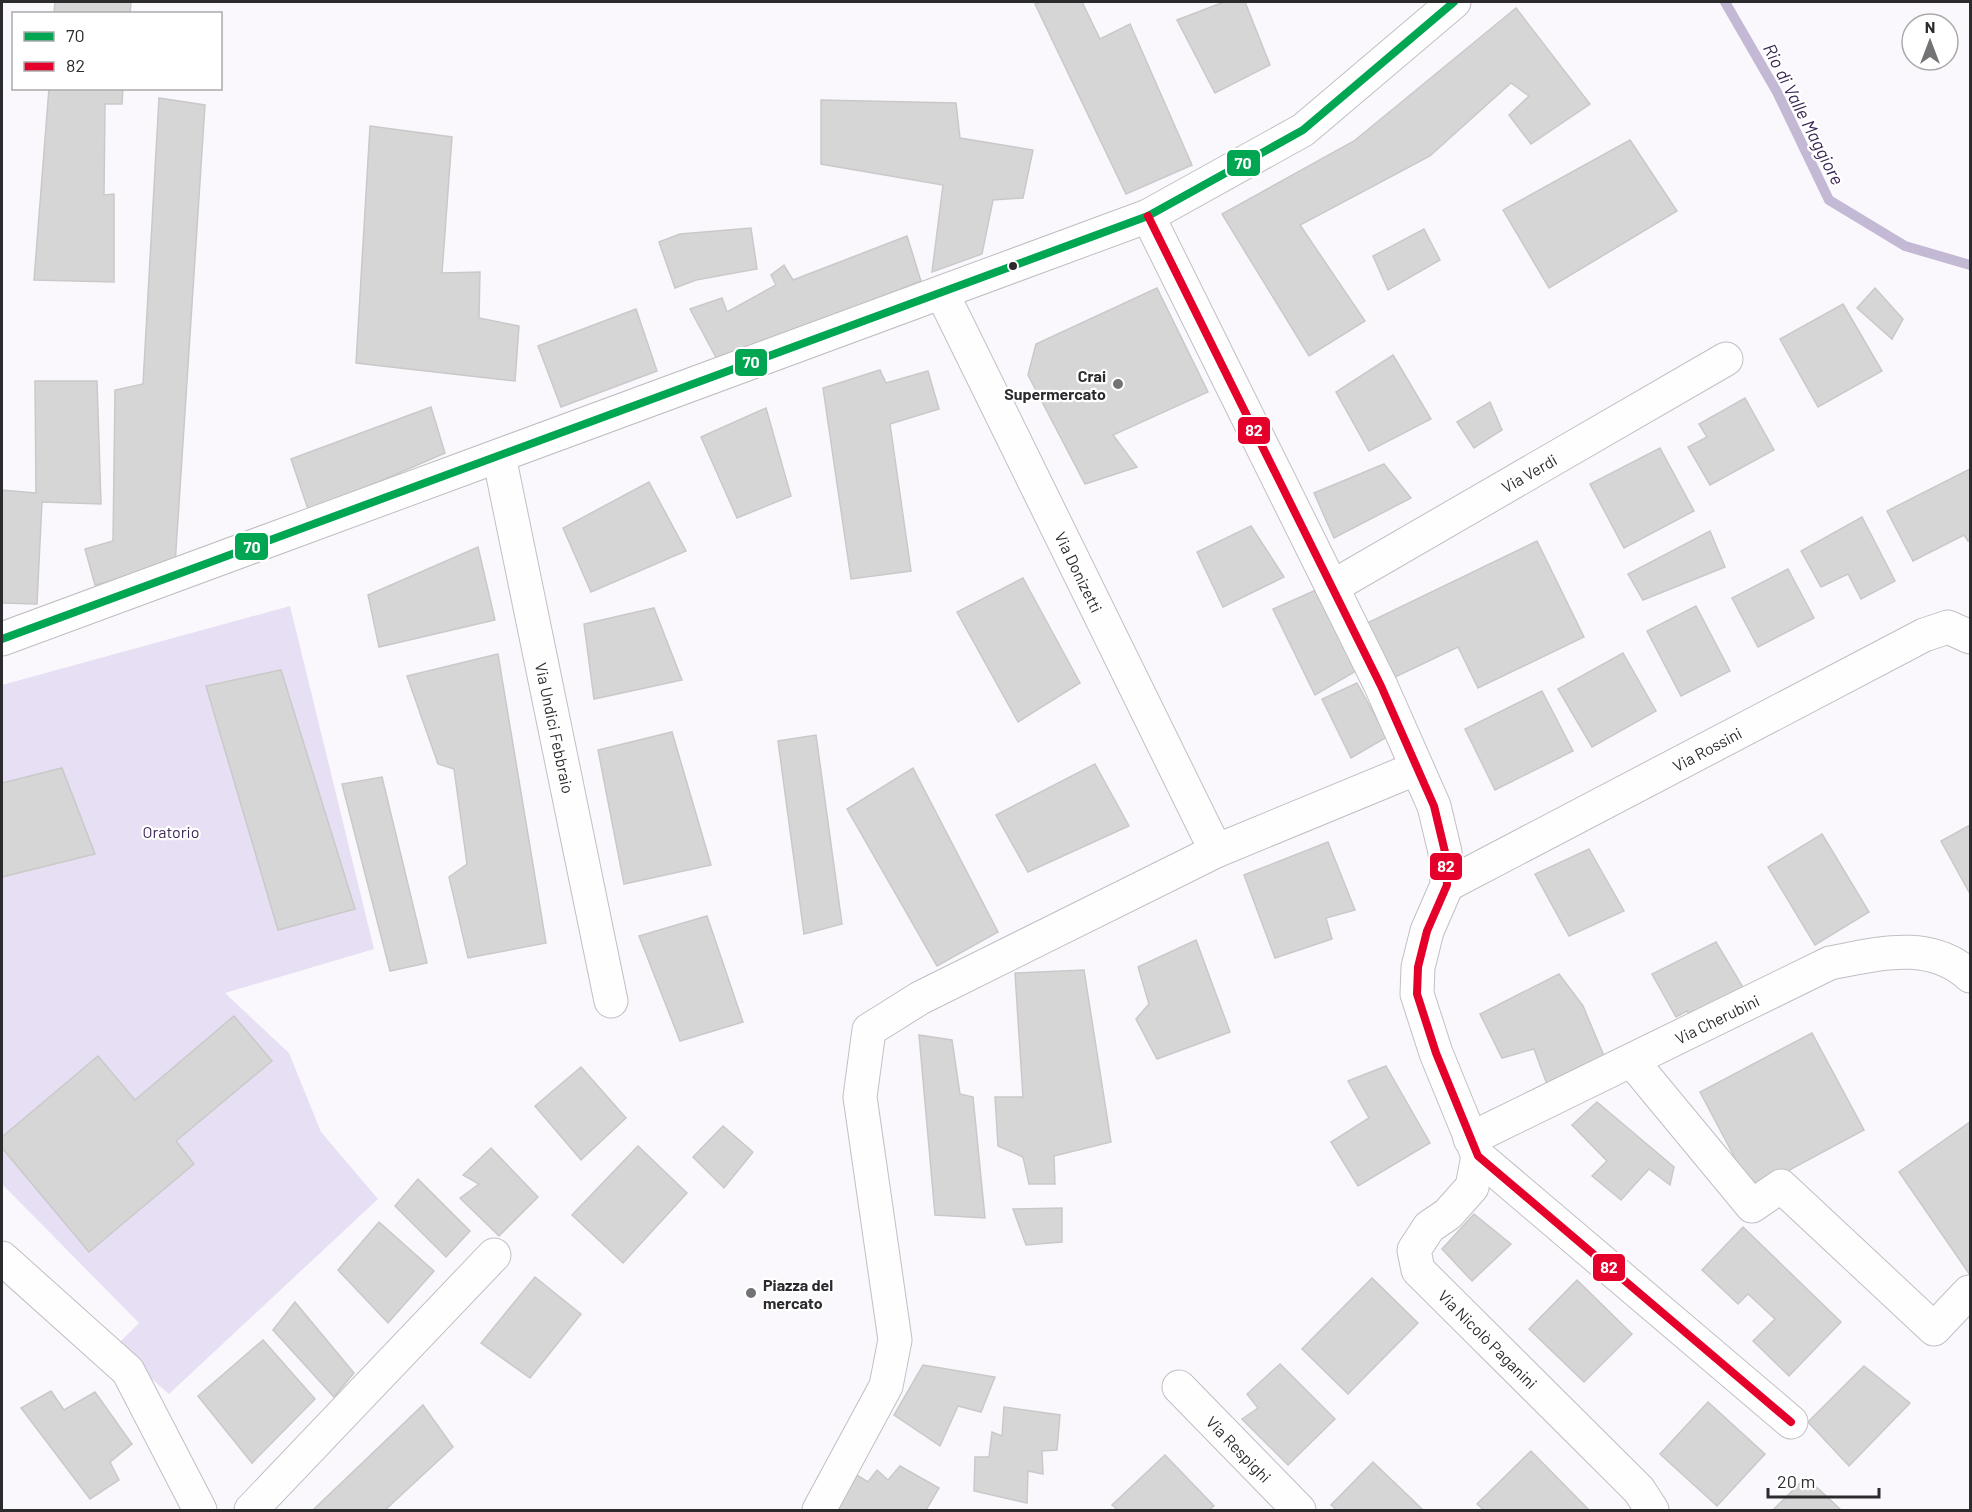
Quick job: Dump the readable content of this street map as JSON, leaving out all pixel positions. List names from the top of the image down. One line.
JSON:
{"streets":{"street":["Via Verdi","Via Donizetti","Via Undici Febbraio","Via Rossini","Via Cherubini","Via Nicolò Paganini","Via Respighi"]},"crossings":[["Via Cherubini","Via Nicolò Paganini"]],"water":["Rio di Valle Maggiore"],"parks":["Oratorio"],"places":["Crai Supermercato","Piazza del mercato"],"lines":["transit line 70","transit line 82"],"legend":["70","82"],"scale_bar":"20 m","north":"top"}
